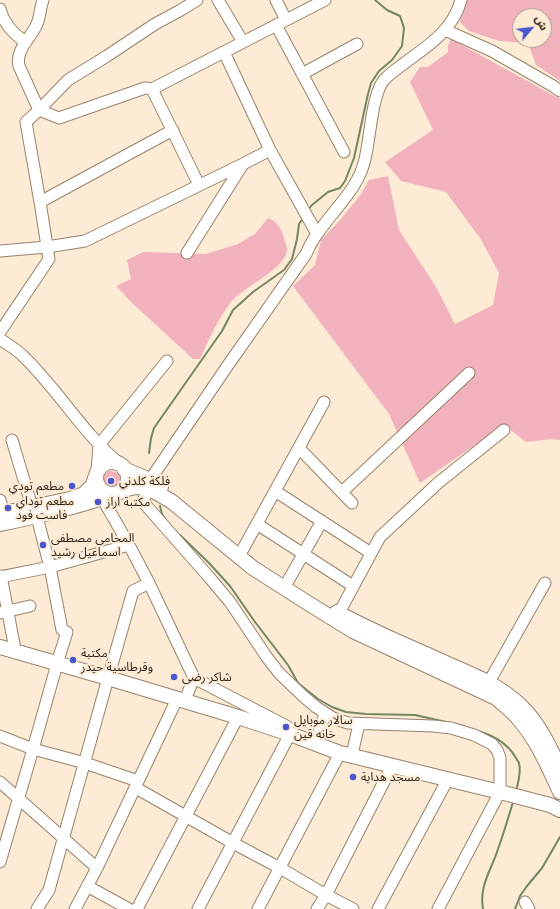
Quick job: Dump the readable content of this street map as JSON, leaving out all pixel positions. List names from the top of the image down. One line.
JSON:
{"places":["فلكة كلدني","مطعم تودي","مكتبة اراز","مطعم توداي فاست فود","المحامي مصطفى اسماعيل رشيد","مكتبة وقرطاسية حيدر","شاكر رضى","سالار موبايل خانه قين","مسجد هداية"],"north":"top right"}
